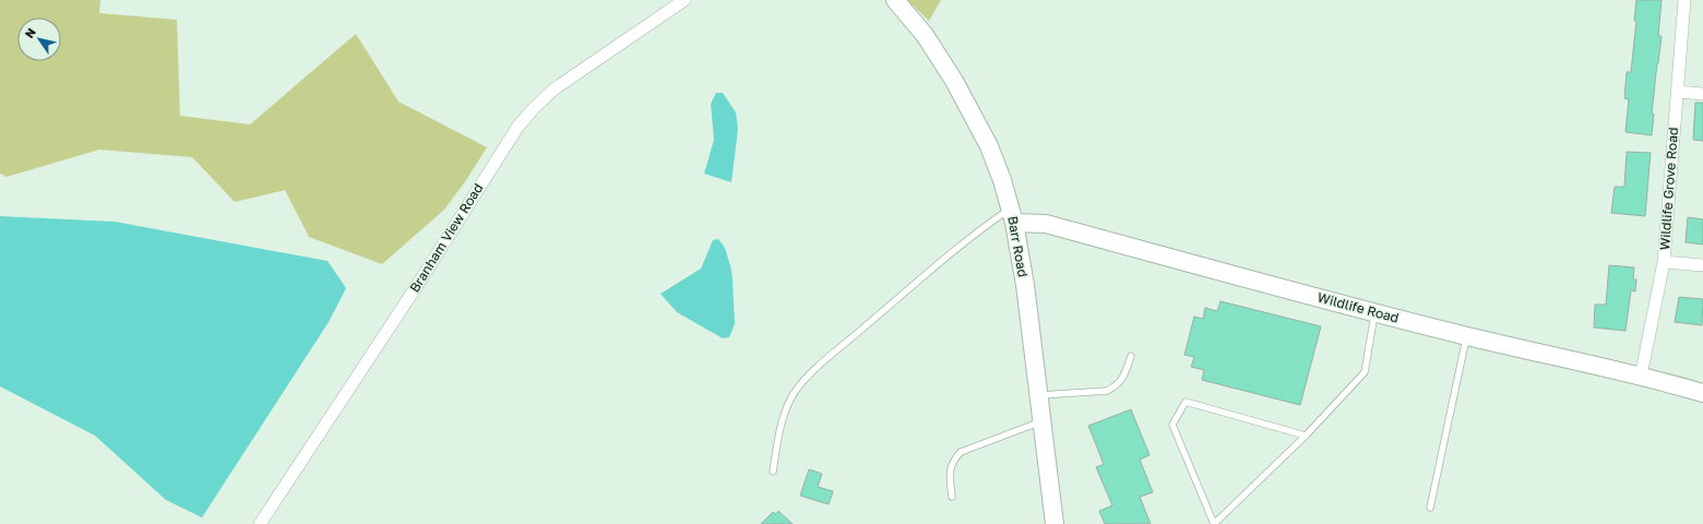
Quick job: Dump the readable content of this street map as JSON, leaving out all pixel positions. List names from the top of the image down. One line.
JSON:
{"streets":{"street":["Wildlife Grove Road","Branham View Road","Barr Road","Wildlife Road"]},"crossings":[["Wildlife Grove Road","Wildlife Road"],["Barr Road","Wildlife Road"]],"north":"top left"}
